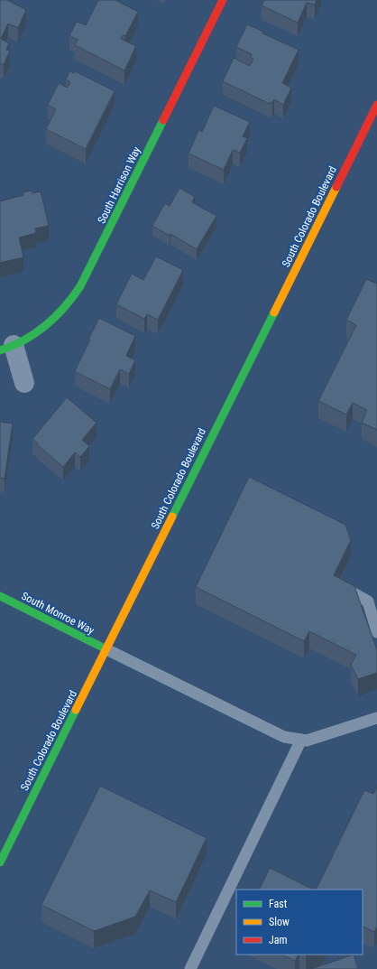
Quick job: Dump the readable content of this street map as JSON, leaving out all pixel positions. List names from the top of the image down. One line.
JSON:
{"streets":{"main road":["South Harrison Way","South Colorado Boulevard","South Monroe Way"]},"crossings":[["South Colorado Boulevard","South Monroe Way"]],"legend":["Fast","Slow","Jam"]}
